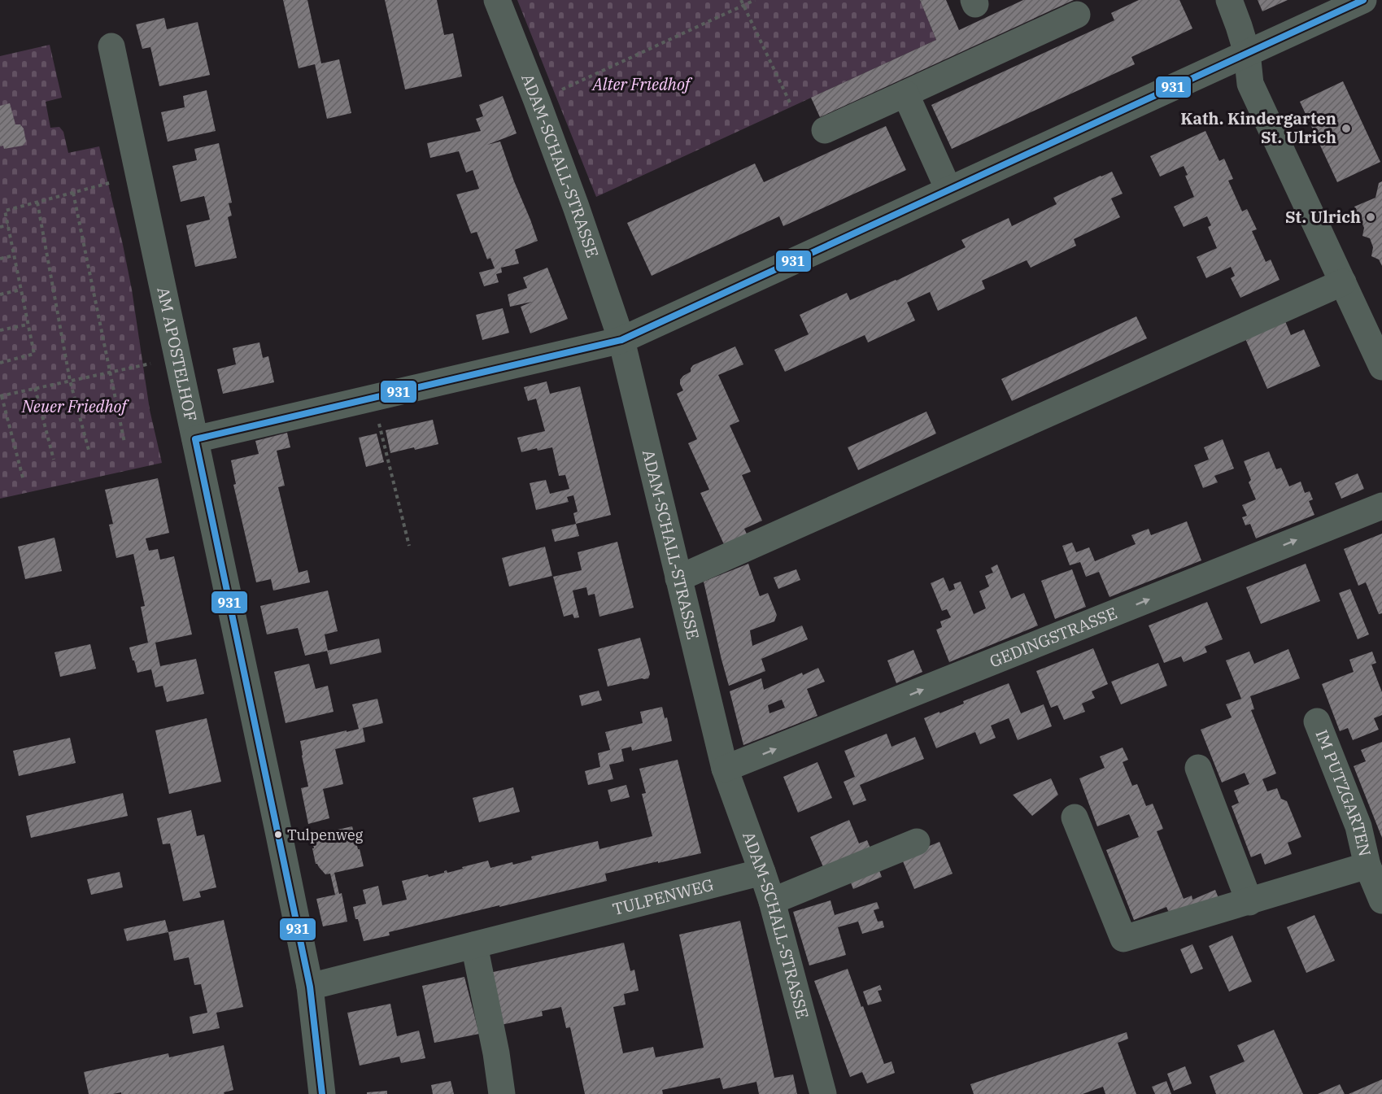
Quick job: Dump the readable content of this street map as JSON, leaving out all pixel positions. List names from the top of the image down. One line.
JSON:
{"streets":{"street":["ADAM-SCHALL-STRASSE","AM APOSTELHOF","GEDINGSTRASSE","IM PUTZGARTEN","TULPENWEG"]},"crossings":[["ADAM-SCHALL-STRASSE","GEDINGSTRASSE"],["ADAM-SCHALL-STRASSE","TULPENWEG"],["AM APOSTELHOF","TULPENWEG"]],"parks":["Alter Friedhof","Neuer Friedhof"],"places":["Kath. Kindergarten St. Ulrich","St. Ulrich","Tulpenweg"],"lines":["transit line 931"]}
